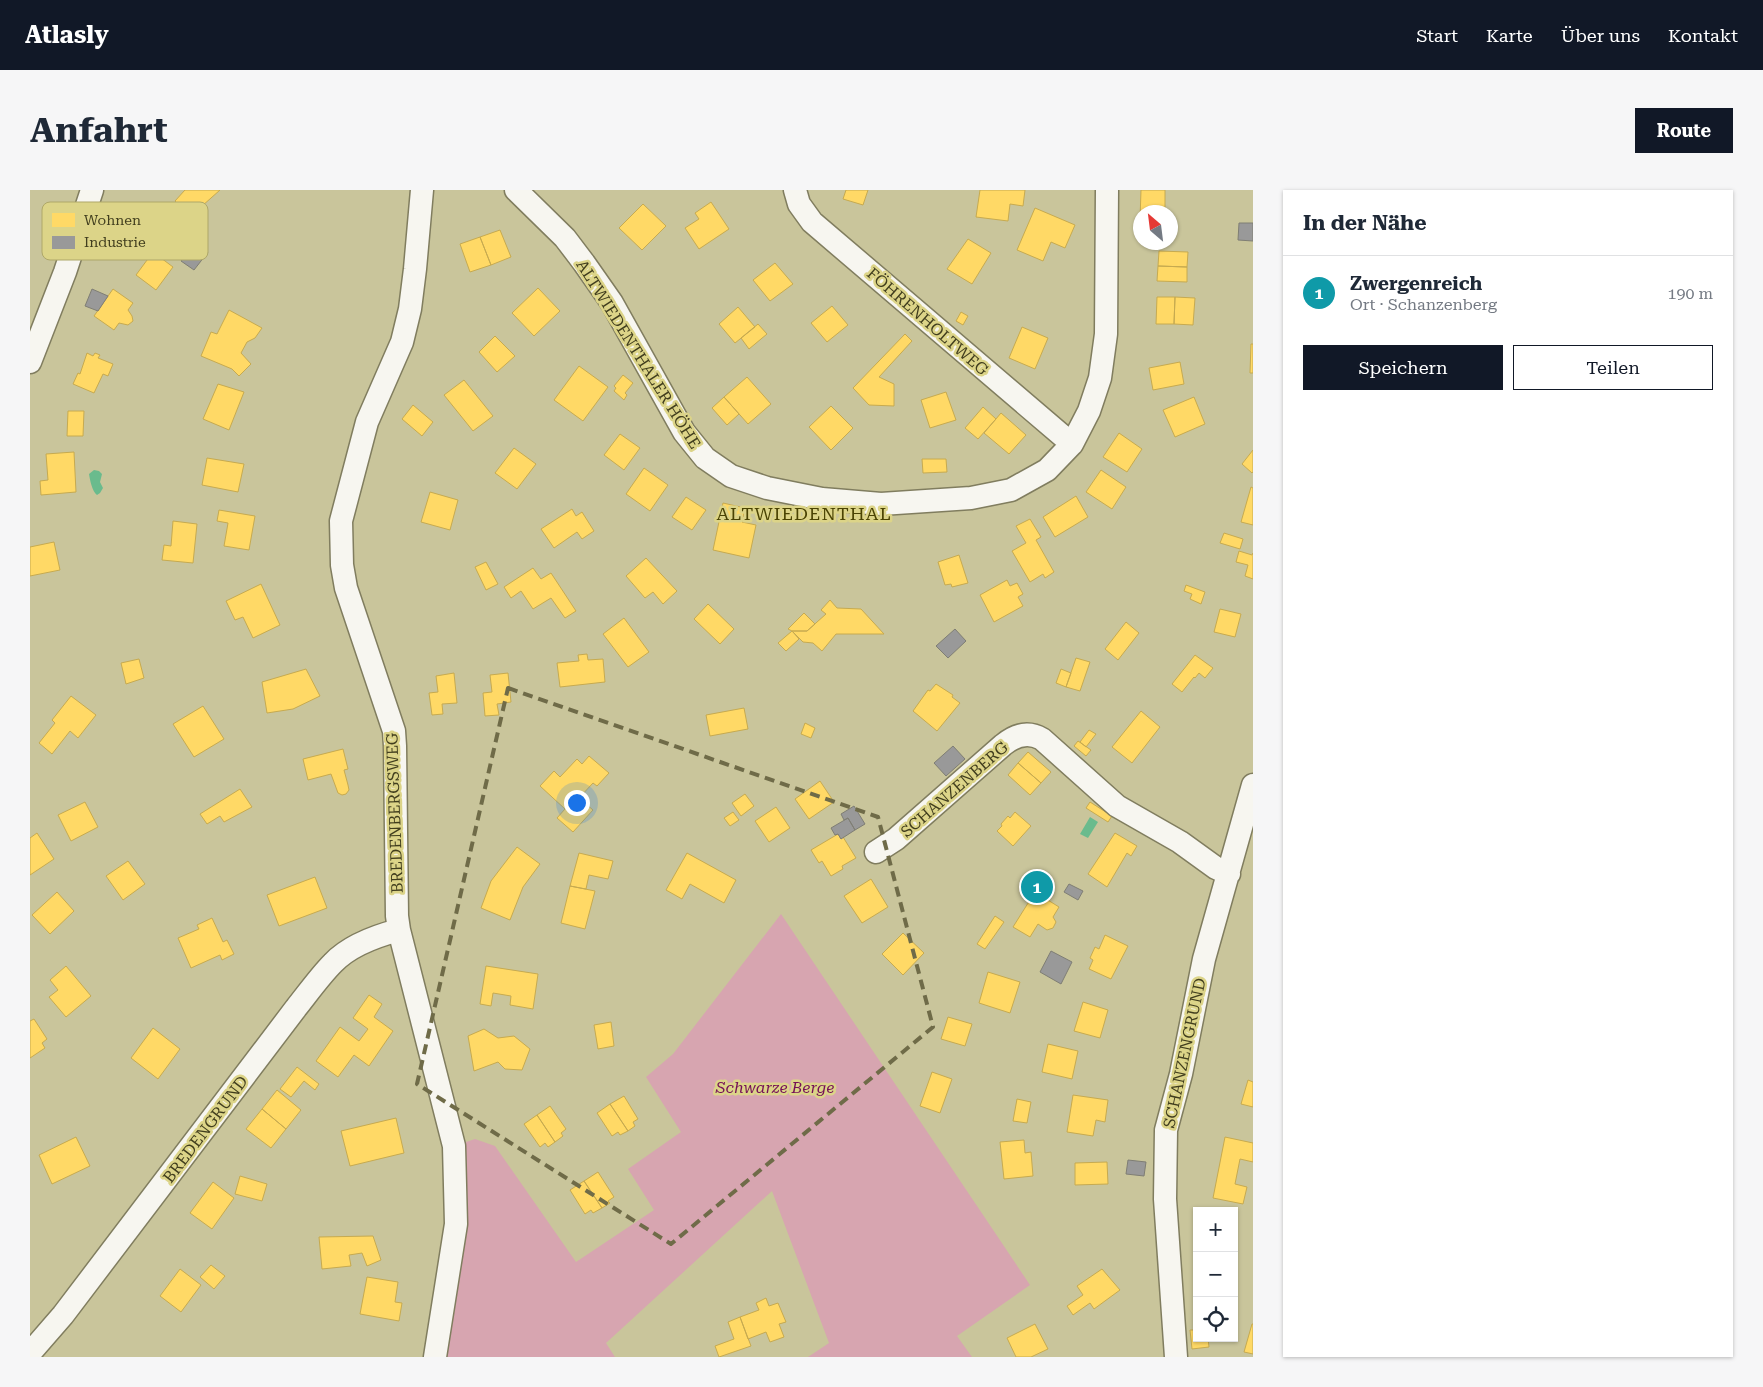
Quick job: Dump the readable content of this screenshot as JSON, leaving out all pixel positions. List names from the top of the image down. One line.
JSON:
{"streets":{"street":["FÖHRENHOLTWEG","ALTWIEDENTHALER HÖHE","SCHANZENBERG","BREDENBERGSWEG","SCHANZENGRUND","BREDENGRUND"]},"crossings":[["FÖHRENHOLTWEG","ALTWIEDENTHALER HÖHE"],["SCHANZENBERG","SCHANZENGRUND"],["BREDENBERGSWEG","BREDENGRUND"]],"districts":["ALTWIEDENTHAL"],"parks":["Schwarze Berge"],"legend":["Wohnen","Industrie"],"north":"top left","page":{"header":"Atlasly","nav":["Start","Karte","Über uns","Kontakt"],"buttons":["Route",["Speichern","Teilen"]],"title":"Anfahrt","heading":"In der Nähe","list":[{"mark":"1","name":"Zwergenreich","note":"Ort · Schanzenberg","value":"190 m"}],"pins":"1","map_buttons":["+","−"]}}
